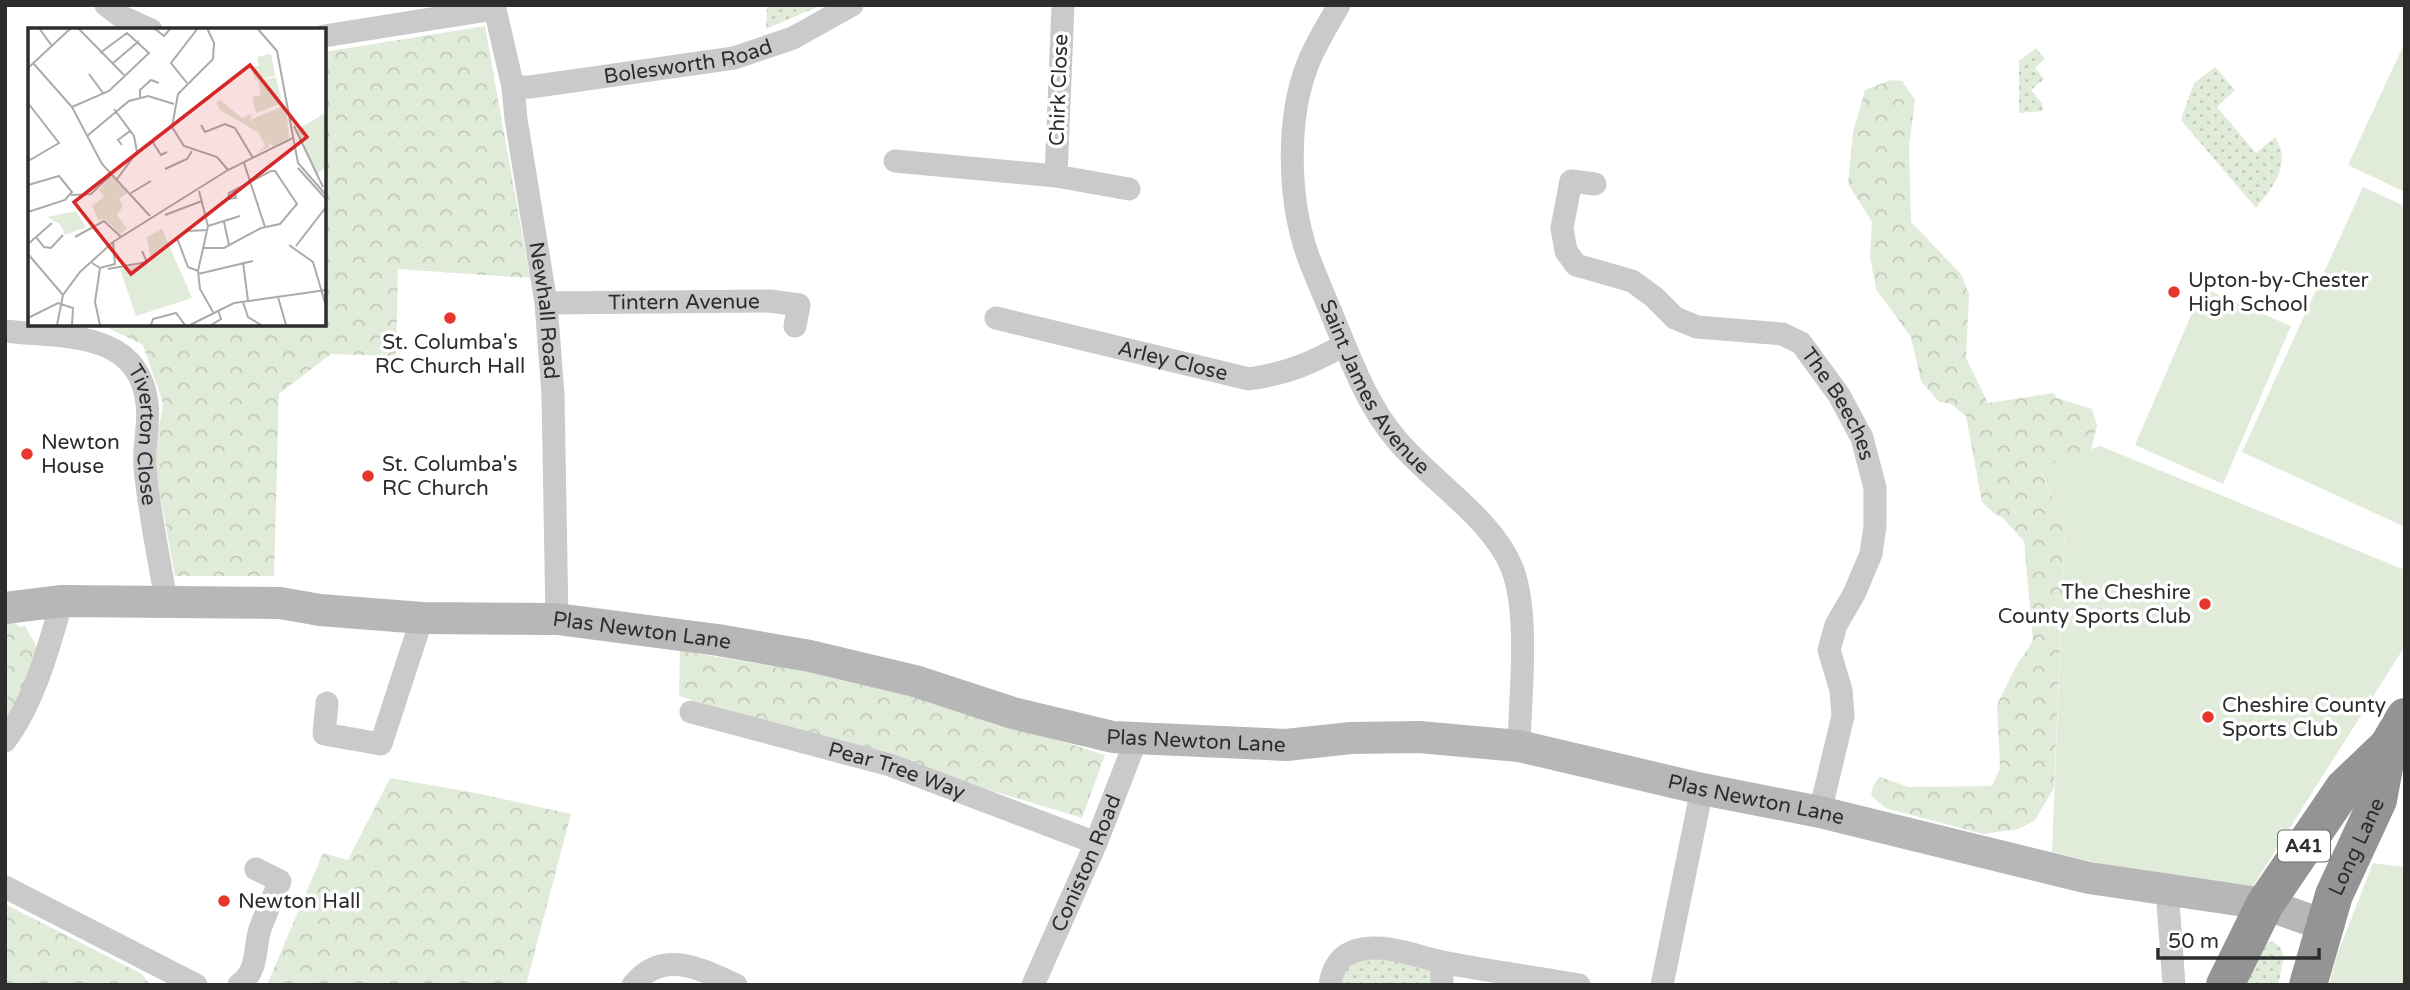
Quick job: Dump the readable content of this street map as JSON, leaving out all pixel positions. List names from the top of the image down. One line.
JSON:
{"streets":{"highway":["A41","Long Lane"],"street":["Bolesworth Road","Chirk Close","Tintern Avenue","Newhall Road","Arley Close","Saint James Avenue","The Beeches","Tiverton Close","Plas Newton Lane","Pear Tree Way","Coniston Road"]},"crossings":[["Bolesworth Road","Newhall Road"],["Tintern Avenue","Newhall Road"],["Newhall Road","Plas Newton Lane"],["Arley Close","Saint James Avenue"],["Saint James Avenue","Plas Newton Lane"],["The Beeches","Plas Newton Lane"],["Tiverton Close","Plas Newton Lane"],["Plas Newton Lane","Long Lane"],["Plas Newton Lane","Coniston Road"],["Pear Tree Way","Coniston Road"]],"places":["Upton-by-Chester High School","St. Columba's RC Church Hall","Newton House","St. Columba's RC Church","The Cheshire County Sports Club","Cheshire County Sports Club","Newton Hall"],"scale_bar":"50 m"}
